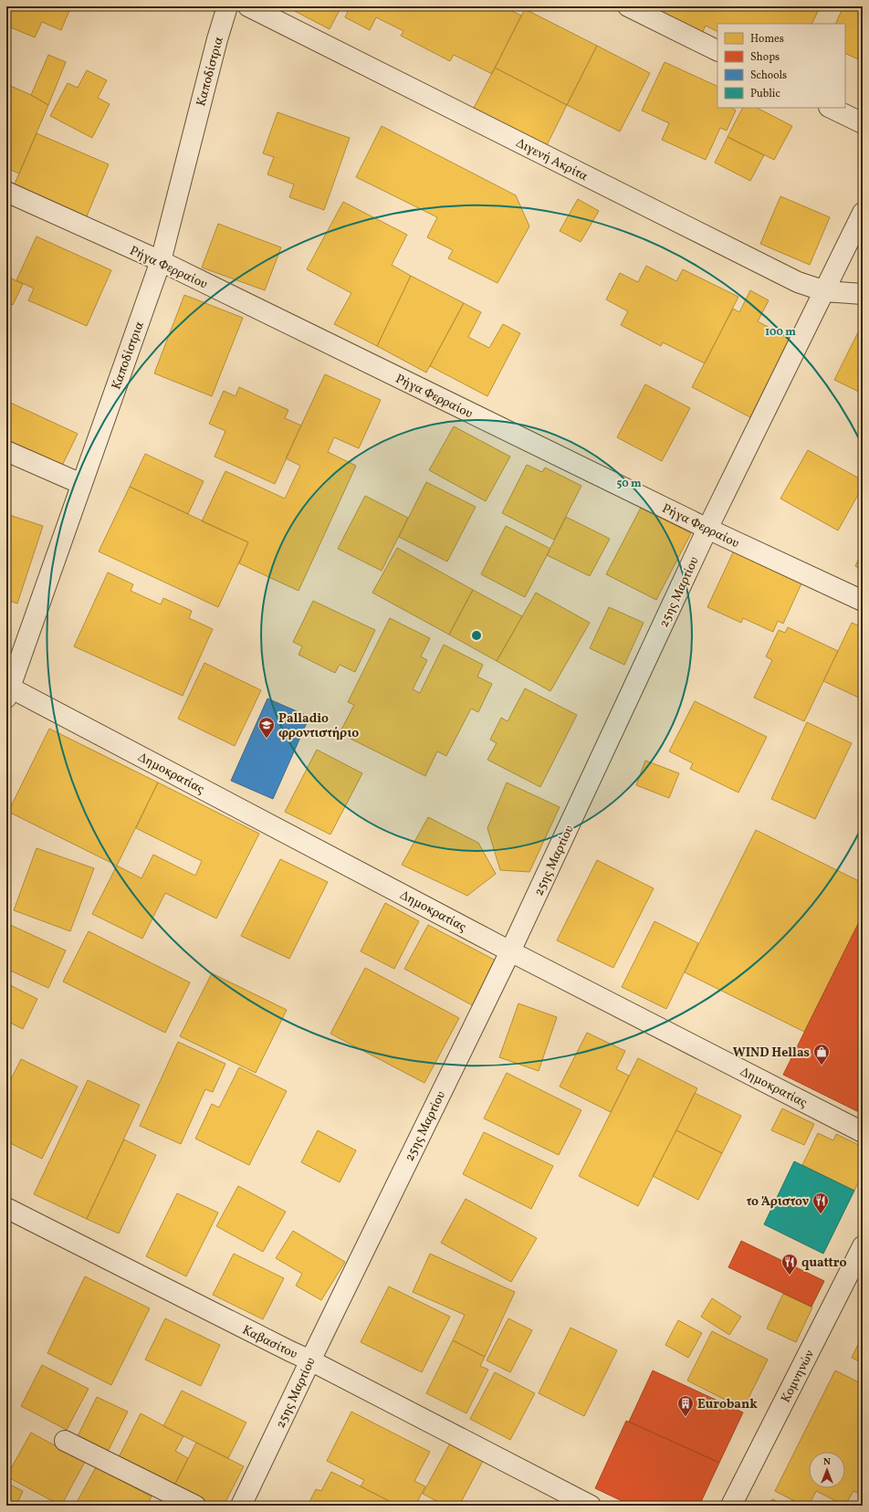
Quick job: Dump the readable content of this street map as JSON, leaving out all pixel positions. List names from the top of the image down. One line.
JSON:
{"streets":{"street":["Καποδίστρια","Διγενή Ακρίτα","Ρήγα Φερραίου","25ης Μαρτίου","Δημοκρατίας","Καβασίτου","Κομνηνών"]},"crossings":[["Καποδίστρια","Ρήγα Φερραίου"],["Καποδίστρια","Δημοκρατίας"],["Διγενή Ακρίτα","25ης Μαρτίου"],["Ρήγα Φερραίου","25ης Μαρτίου"],["25ης Μαρτίου","Δημοκρατίας"],["25ης Μαρτίου","Καβασίτου"]],"places":{"school or university":["Palladio φροντιστήριο"],"shop":["WIND Hellas"],"restaurant":["το Άριστον","quattro"],"building":["Eurobank"]},"legend":["Homes","Shops","Schools","Public"],"north":"top","rings":["100 m","50 m"]}
